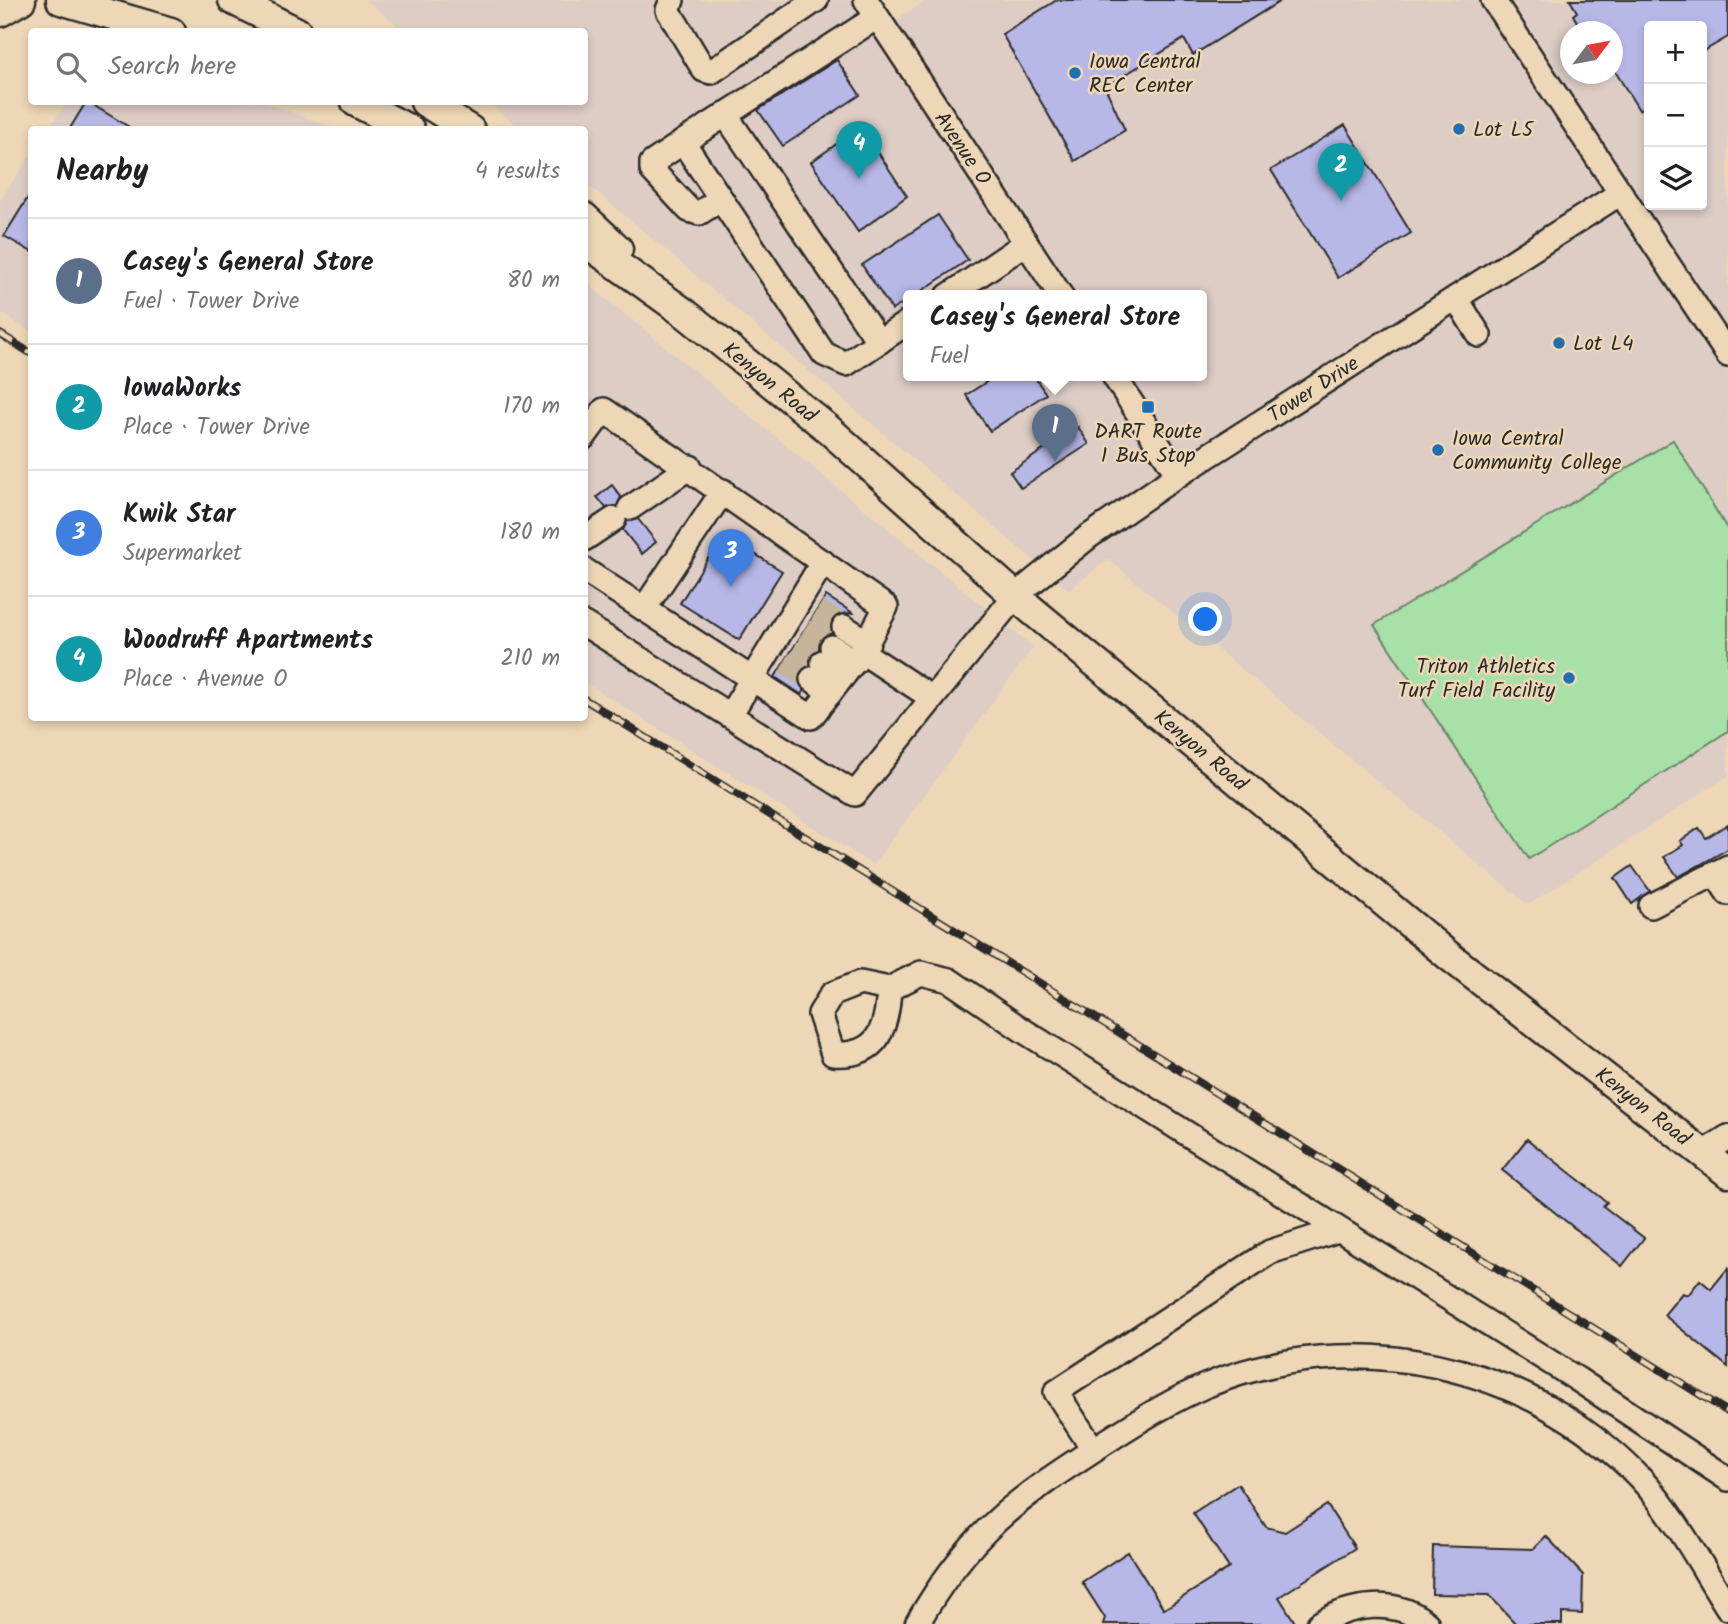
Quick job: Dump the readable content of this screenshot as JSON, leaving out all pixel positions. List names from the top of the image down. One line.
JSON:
{"streets":{"main road":["Kenyon Road"],"street":["Avenue O","Tower Drive"]},"crossings":[["Kenyon Road","Tower Drive"]],"places":{"other":["Iowa Central REC Center","Lot L5","Lot L4","Iowa Central Community College","Triton Athletics Turf Field Facility"],"transit":["DART Route 1 Bus Stop"]},"north":"top right","page":{"map_buttons":["+","−"],"search":"Search here","pins":["4","2","1","3"],"heading":["Nearby","4 results"],"list":[{"mark":"1","name":"Casey's General Store","note":"Fuel · Tower Drive","value":"80 m"},{"mark":"2","name":"IowaWorks","note":"Place · Tower Drive","value":"170 m"},{"mark":"3","name":"Kwik Star","note":"Supermarket","value":"180 m"},{"mark":"4","name":"Woodruff Apartments","note":"Place · Avenue O","value":"210 m"}],"popup":["Casey's General Store","Fuel"]}}
